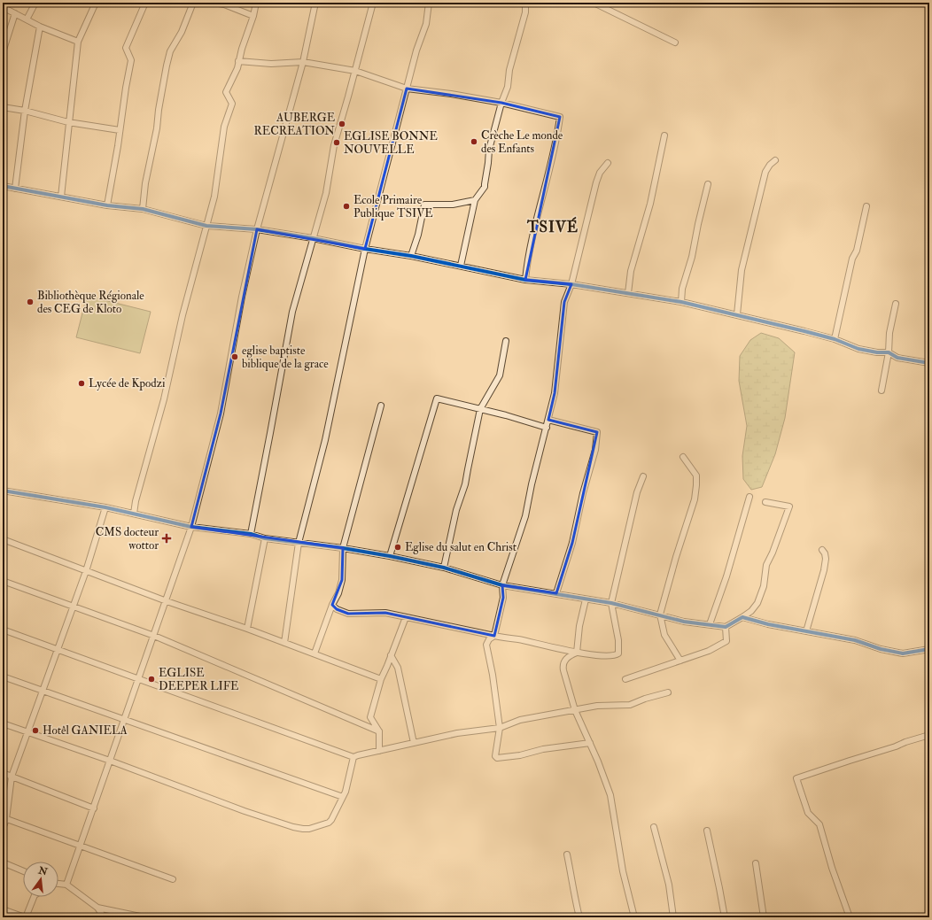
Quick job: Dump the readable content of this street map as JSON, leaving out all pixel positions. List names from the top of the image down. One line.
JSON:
{"districts":["TSIVÉ"],"places":{"other":["AUBERGE RECREATION","Crèche Le monde des Enfants","EGLISE BONNE NOUVELLE","Ecole Primaire Publique TSIVE","Bibliothèque Régionale des CEG de Kloto","eglise baptiste biblique de la grace","Lycée de Kpodzi","Eglise du salut en Christ","EGLISE DEEPER LIFE","Hotêl GANIELA"],"health":["CMS docteur wottor"]},"north":"top"}
